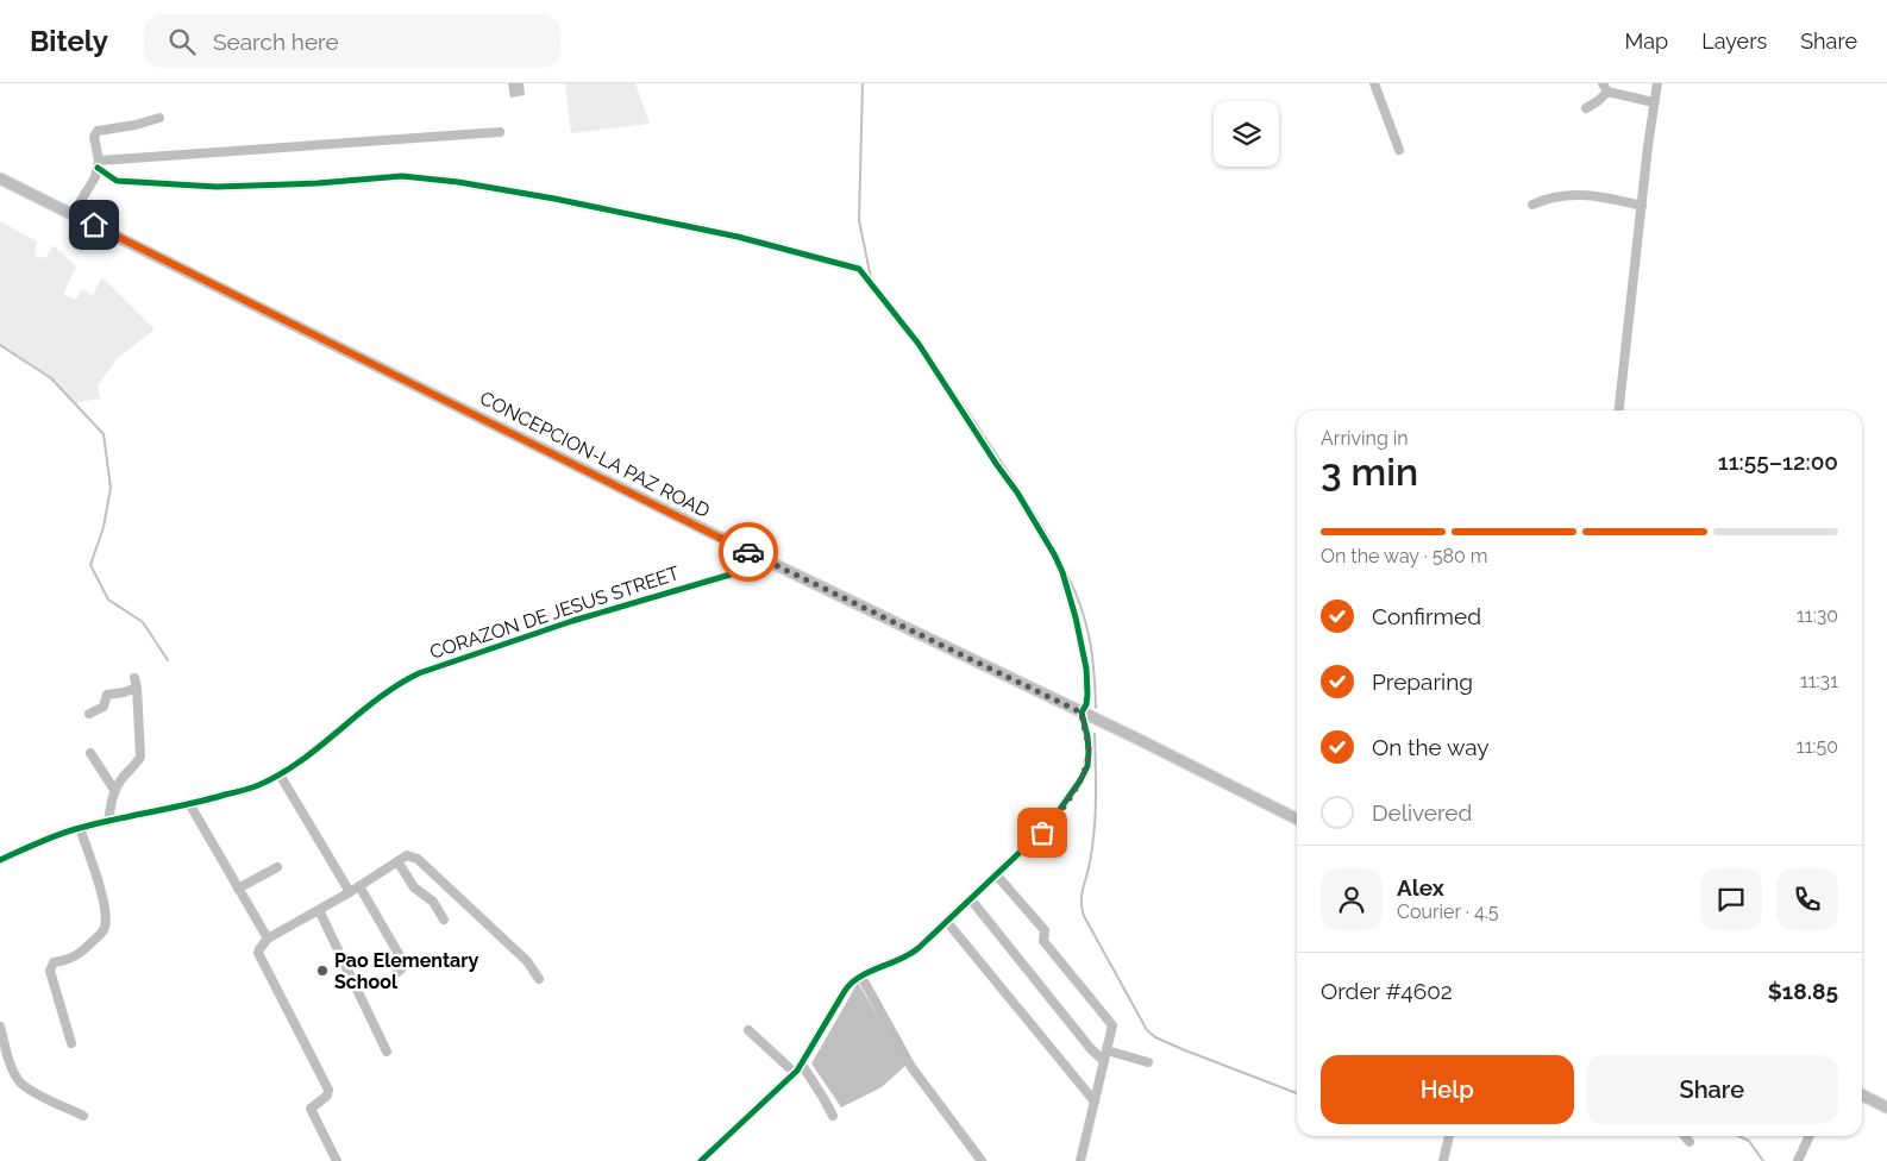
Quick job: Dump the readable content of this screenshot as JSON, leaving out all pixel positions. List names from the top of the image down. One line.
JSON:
{"streets":{"main road":["CONCEPCION-LA PAZ ROAD"],"street":["CORAZON DE JESUS STREET"]},"crossings":[["CONCEPCION-LA PAZ ROAD","CORAZON DE JESUS STREET"]],"places":["Pao Elementary School"],"page":{"header":"Bitely","search":"Search here","nav":["Map","Layers","Share"],"heading":["3 min","Arriving in","11:55–12:00"],"panel":["Alex","Courier · 4.5","Order #4602","$18.85"],"bar":"On the way · 580 m","list":[["Confirmed","11:30"],["Preparing","11:31"],["On the way","11:50"],"Delivered"],"buttons":["Help","Share"]}}
